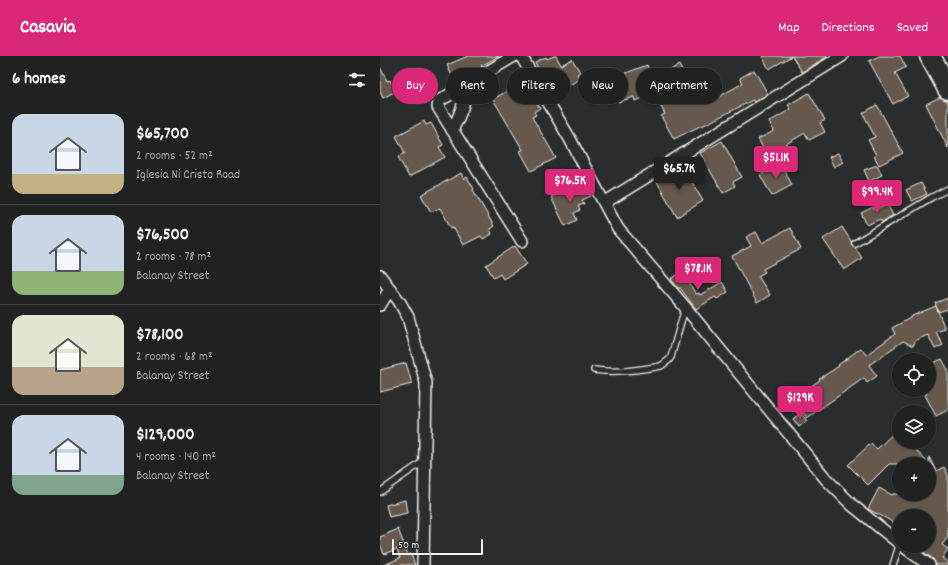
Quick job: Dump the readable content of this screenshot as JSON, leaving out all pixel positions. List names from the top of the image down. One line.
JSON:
{"scale_bar":"50 m","page":{"header":"Casavia","nav":["Map","Directions","Saved"],"heading":"6 homes","chip":["Buy","Rent","Filters","New","Apartment"],"list":[{"name":"$65,700","note":"2 rooms · 52 m² · Iglesia Ni Cristo Road"},{"name":"$76,500","note":"2 rooms · 78 m² · Balanay Street"},{"name":"$78,100","note":"2 rooms · 68 m² · Balanay Street"},{"name":"$129,000","note":"4 rooms · 140 m² · Balanay Street"}],"price":["$51.1K","$65.7K","$76.5K","$99.4K","$78.1K","$129K"],"map_buttons":["+","−"],"scale":"50 m"}}
